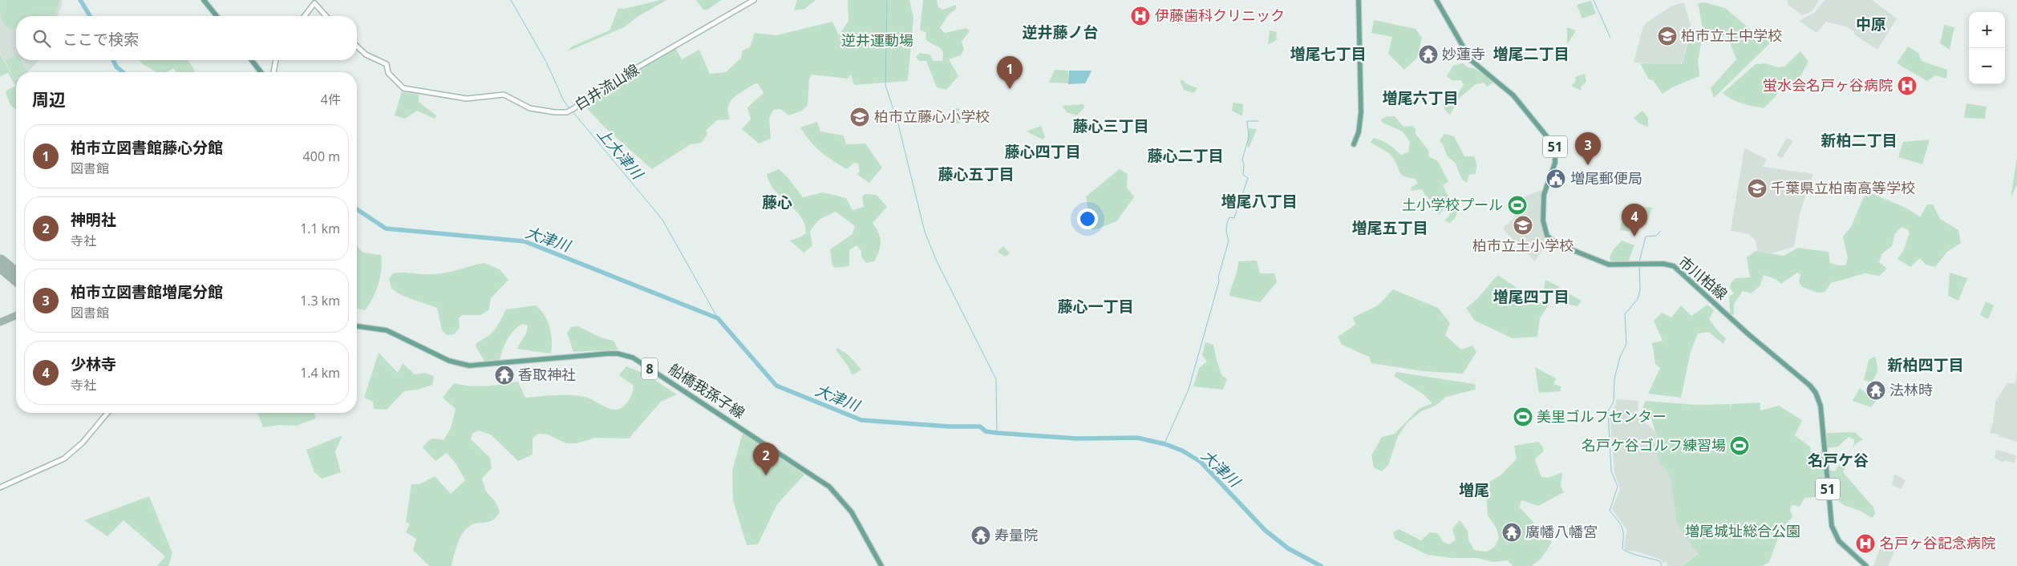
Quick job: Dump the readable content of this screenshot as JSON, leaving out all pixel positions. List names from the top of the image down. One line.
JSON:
{"streets":{"main road":["白井流山線","51","市川柏線","8","船橋我孫子線"]},"districts":["中原","逆井藤ノ台","増尾七丁目","増尾二丁目","増尾六丁目","藤心三丁目","新柏二丁目","藤心四丁目","藤心二丁目","藤心五丁目","増尾八丁目","藤心","増尾五丁目","増尾四丁目","藤心一丁目","新柏四丁目","名戸ケ谷","増尾"],"water":["上大津川","大津川"],"parks":["逆井運動場","増尾城址総合公園"],"places":{"hospital":["伊藤歯科クリニック","蛍水会名戸ヶ谷病院","名戸ヶ谷記念病院"],"school or university":["柏市立土中学校","柏市立藤心小学校","千葉県立柏南高等学校","柏市立土小学校"],"temple":["妙蓮寺","香取神社","法林時","廣幡八幡宮","寿量院"],"public building":["増尾郵便局"],"sports":["土小学校プール","美里ゴルフセンター","名戸ケ谷ゴルフ練習場"]},"page":{"map_buttons":["+","−"],"search":"ここで検索","pins":["1","3","4","2"],"heading":["周辺","4件"],"list":[{"mark":"1","name":"柏市立図書館藤心分館","note":"図書館","value":"400 m"},{"mark":"2","name":"神明社","note":"寺社","value":"1.1 km"},{"mark":"3","name":"柏市立図書館増尾分館","note":"図書館","value":"1.3 km"},{"mark":"4","name":"少林寺","note":"寺社","value":"1.4 km"}]}}
